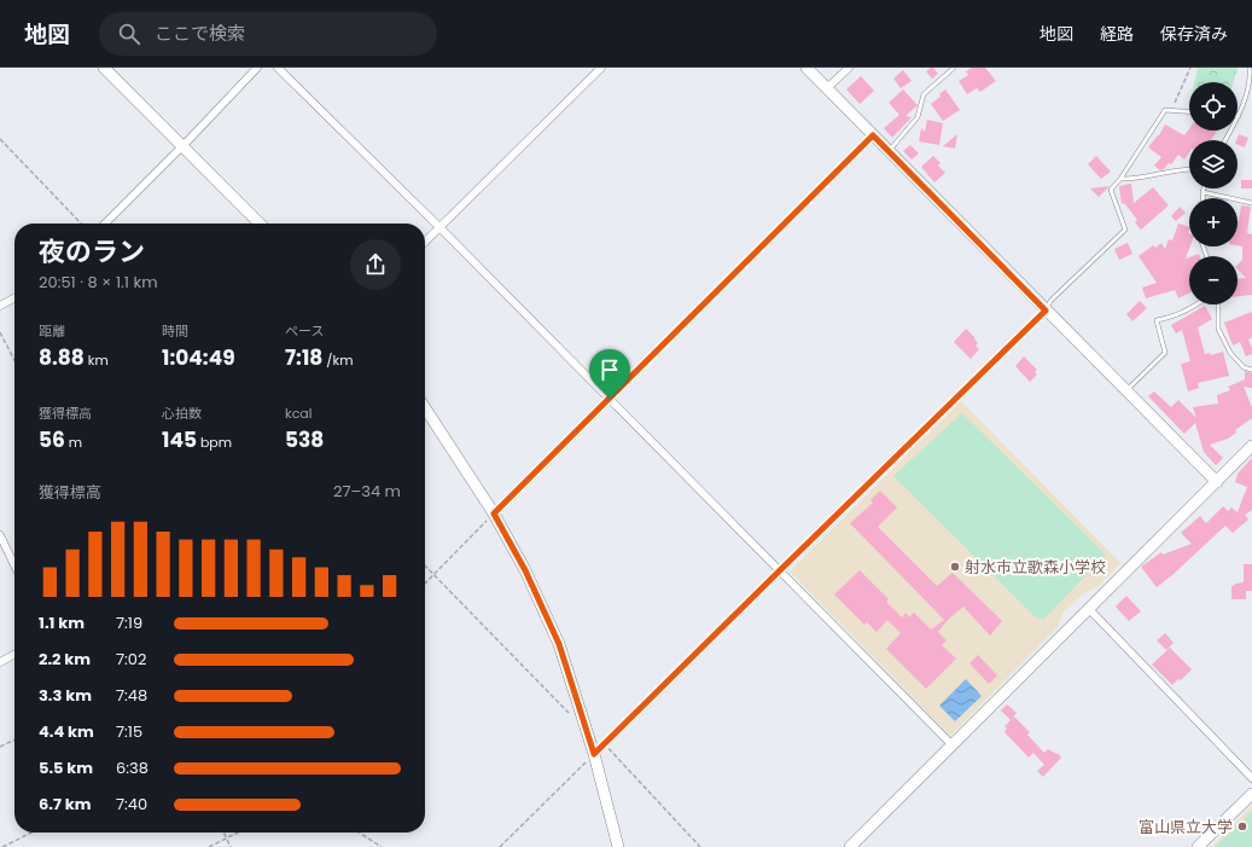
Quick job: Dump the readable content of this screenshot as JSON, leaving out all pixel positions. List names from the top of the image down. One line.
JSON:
{"places":["射水市立歌森小学校","富山県立大学"],"page":{"header":"地図","search":"ここで検索","nav":["地図","経路","保存済み"],"map_buttons":["+","−"],"heading":["夜のラン","20:51 · 8 × 1.1 km"],"stats":[["距離","8.88 km"],["時間","1:04:49"],["ペース","7:18 /km"],["獲得標高","56 m"],["心拍数","145 bpm"],["kcal","538"]],"chart":["獲得標高","27–34 m"],"list":[{"name":"1.1 km","note":"7:19"},{"name":"2.2 km","note":"7:02"},{"name":"3.3 km","note":"7:48"},{"name":"4.4 km","note":"7:15"},{"name":"5.5 km","note":"6:38"},{"name":"6.7 km","note":"7:40"}]}}
